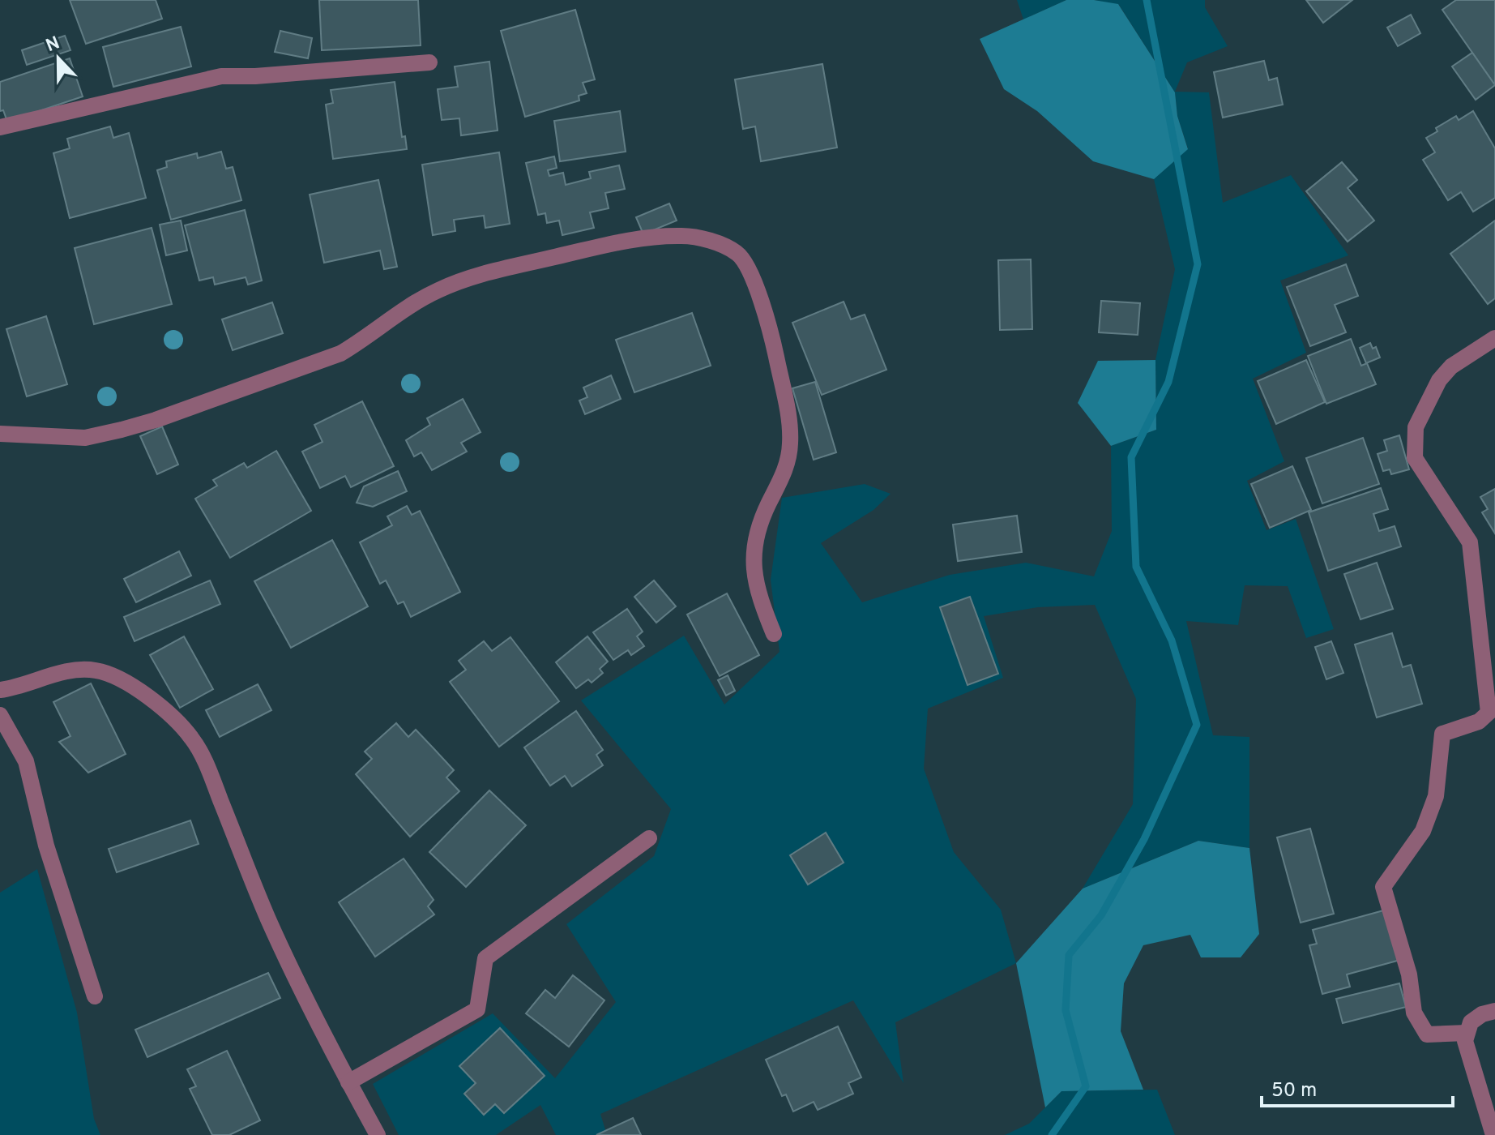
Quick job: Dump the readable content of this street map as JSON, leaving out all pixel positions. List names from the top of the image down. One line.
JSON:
{"scale_bar":"50 m","north":"top"}
